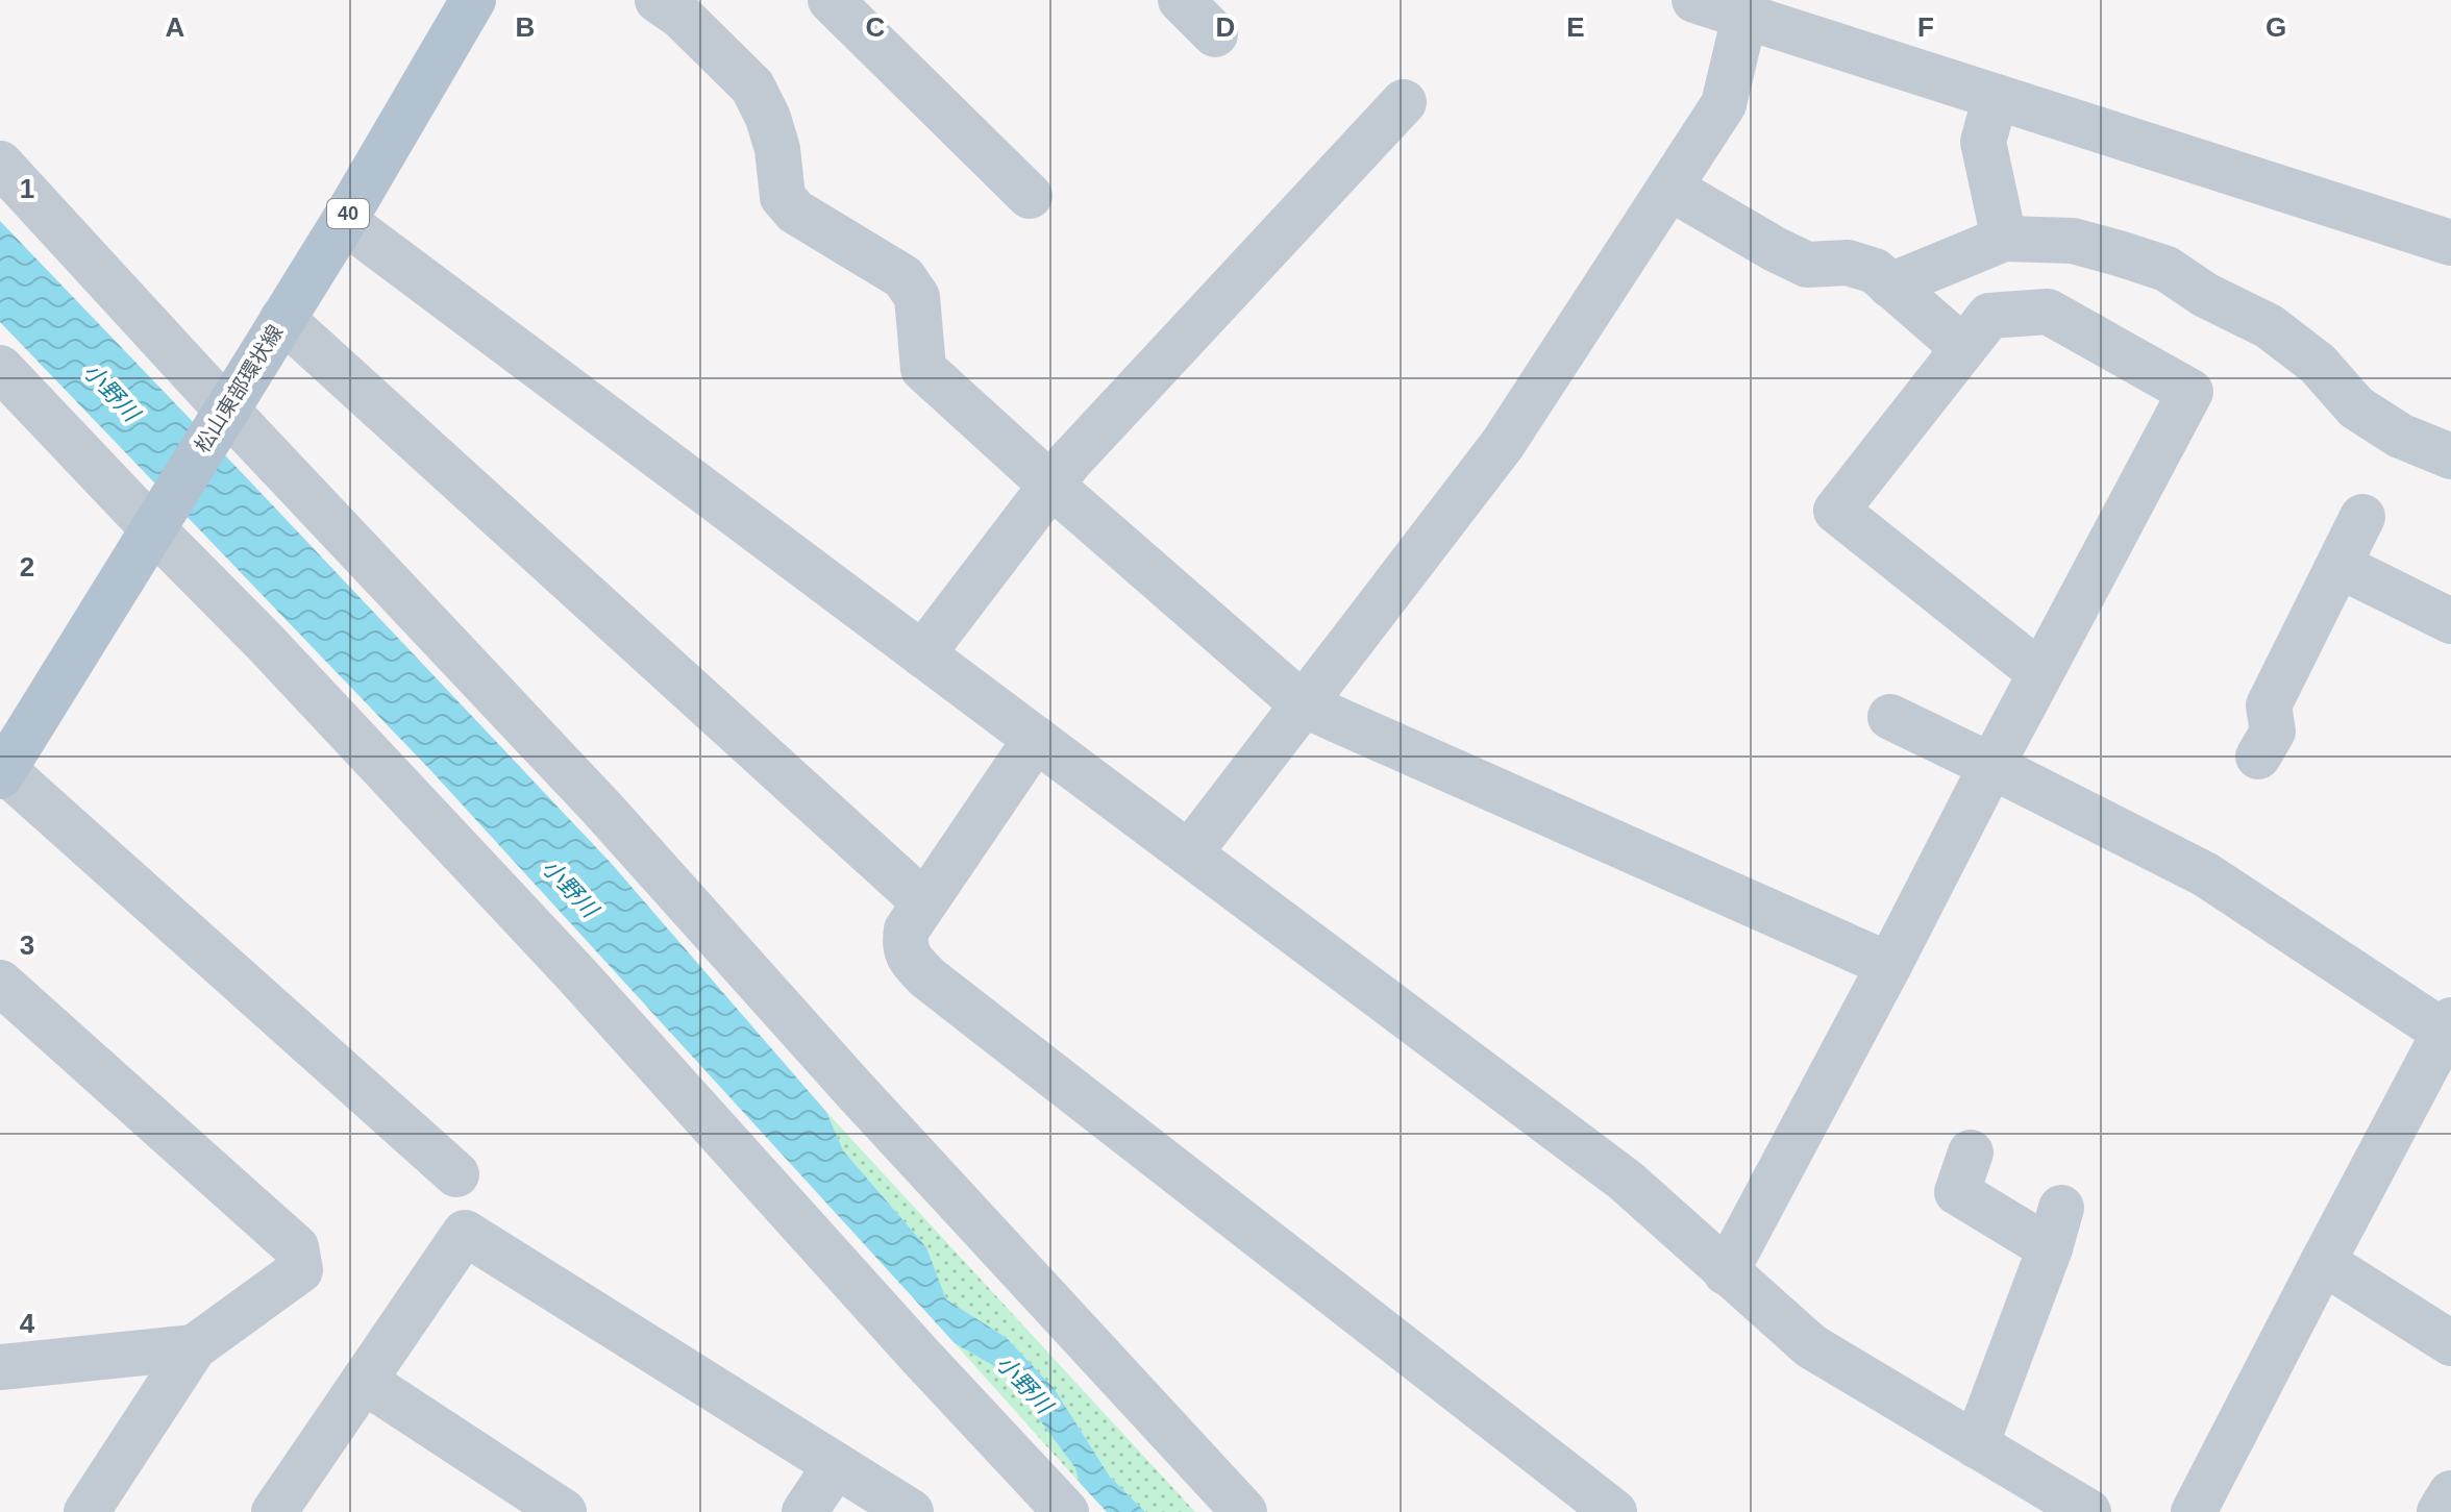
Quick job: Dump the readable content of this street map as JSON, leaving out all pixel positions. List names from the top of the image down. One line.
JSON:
{"streets":{"main road":["40","松山東部環状線"]},"water":["小野川"],"grid":{"columns":["A","B","C","D","E","F","G"],"rows":["1","2","3","4"]}}
